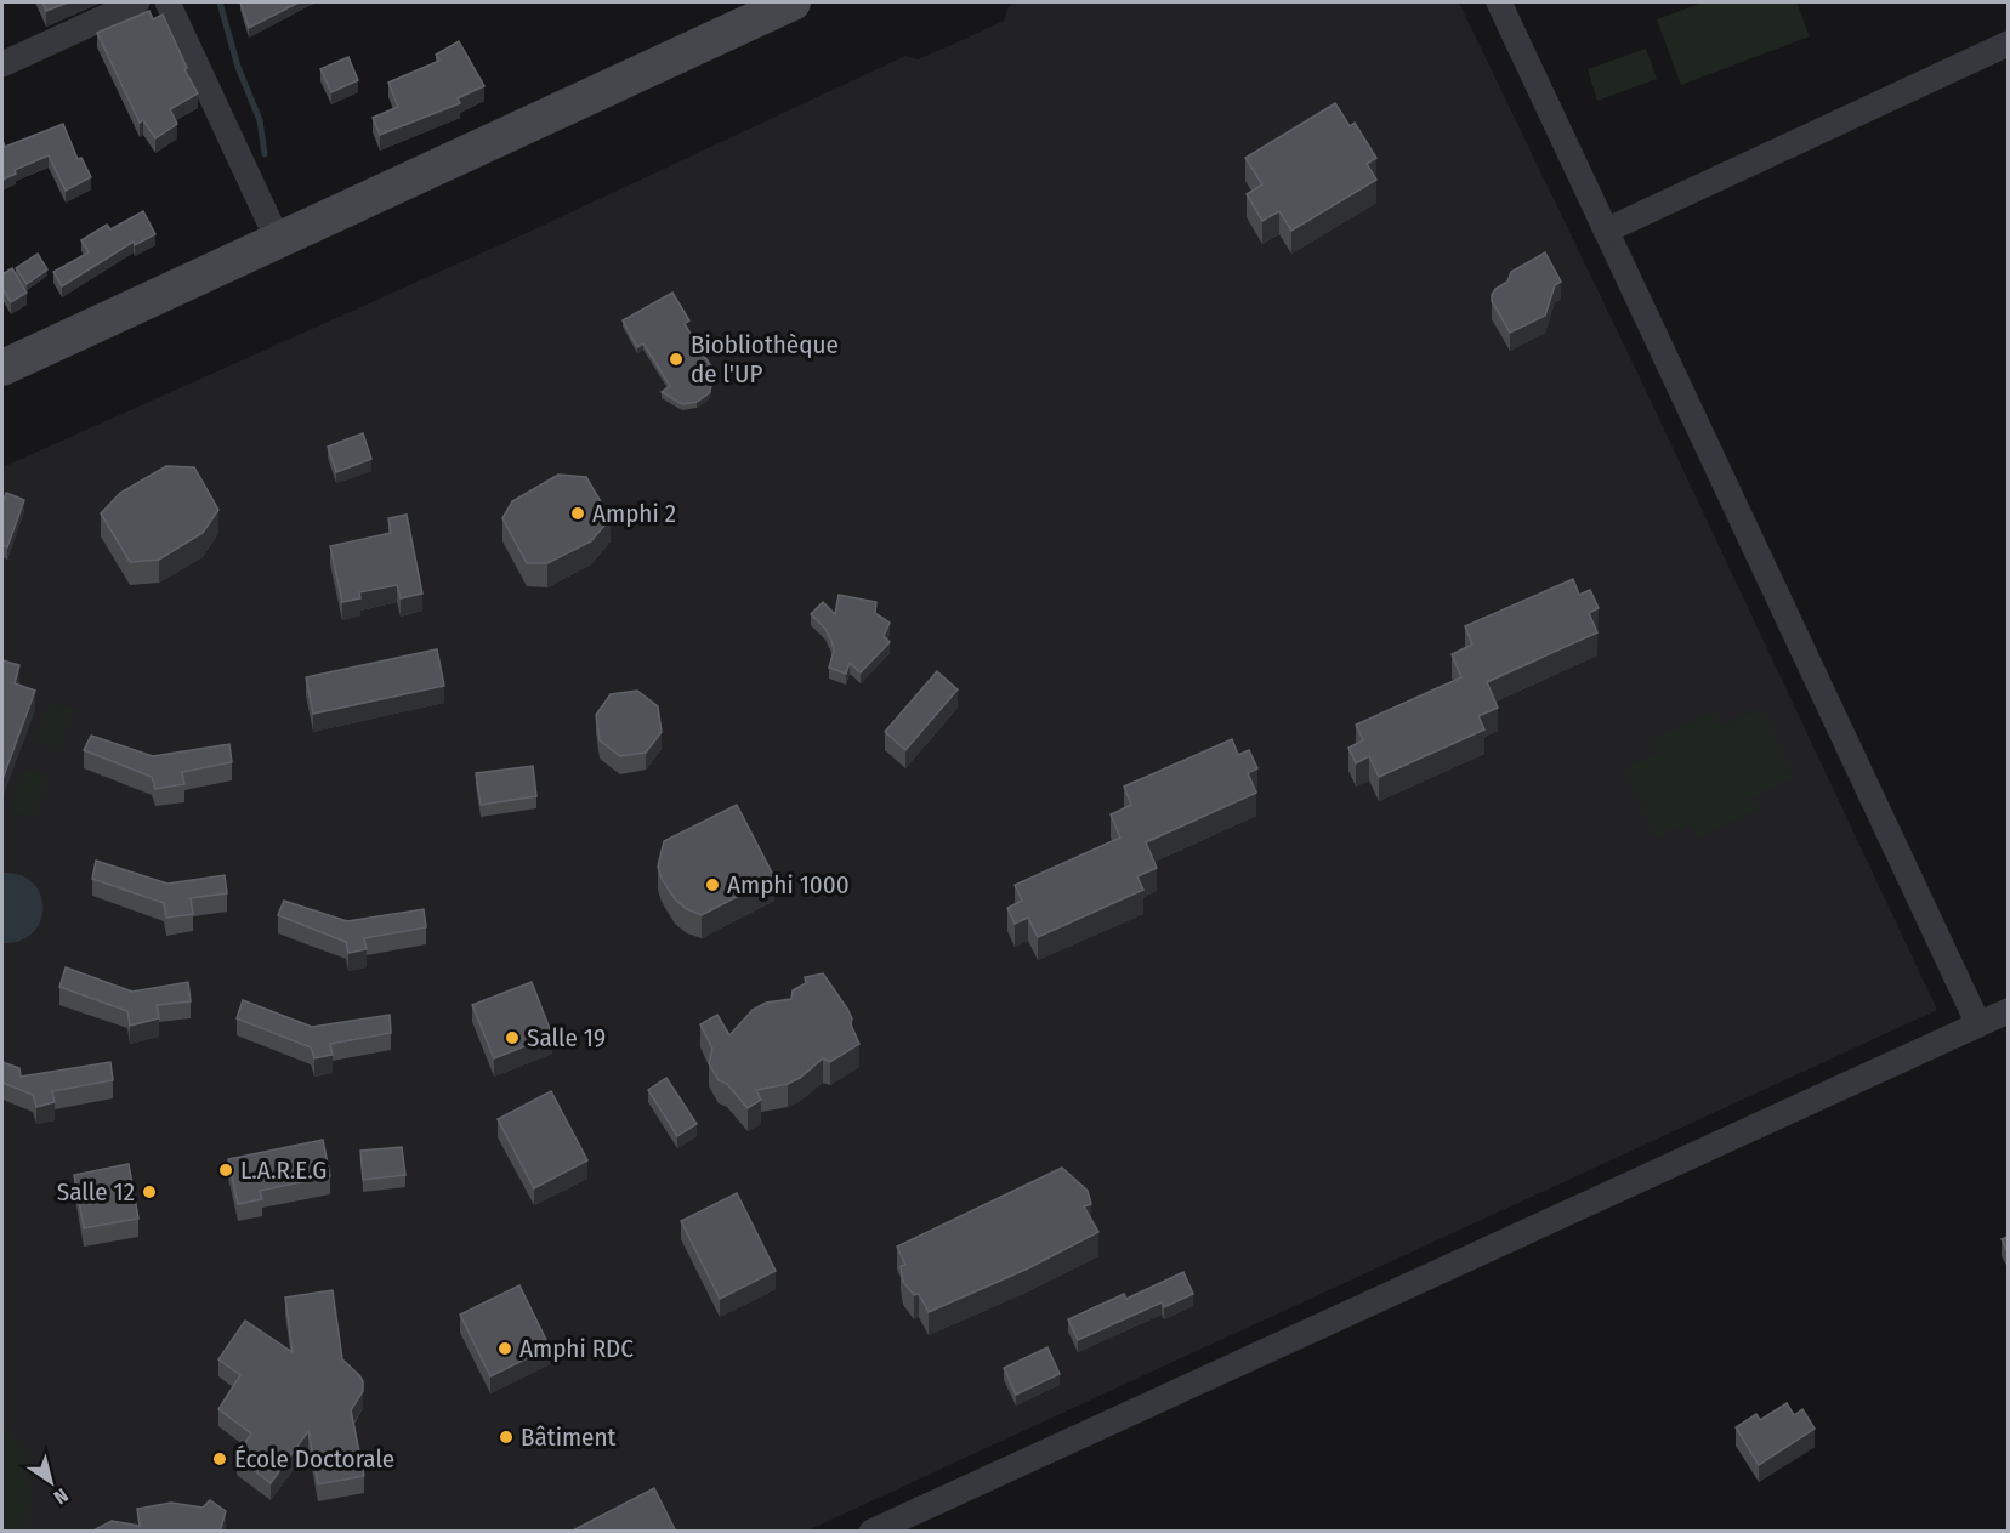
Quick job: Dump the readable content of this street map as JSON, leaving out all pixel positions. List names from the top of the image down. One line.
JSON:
{"places":["Biobliothèque de l'UP","Amphi 2","Amphi 1000","Salle 19","L.A.R.E.G","Salle 12","Amphi RDC","Bâtiment","École Doctorale"],"north":"bottom right"}
